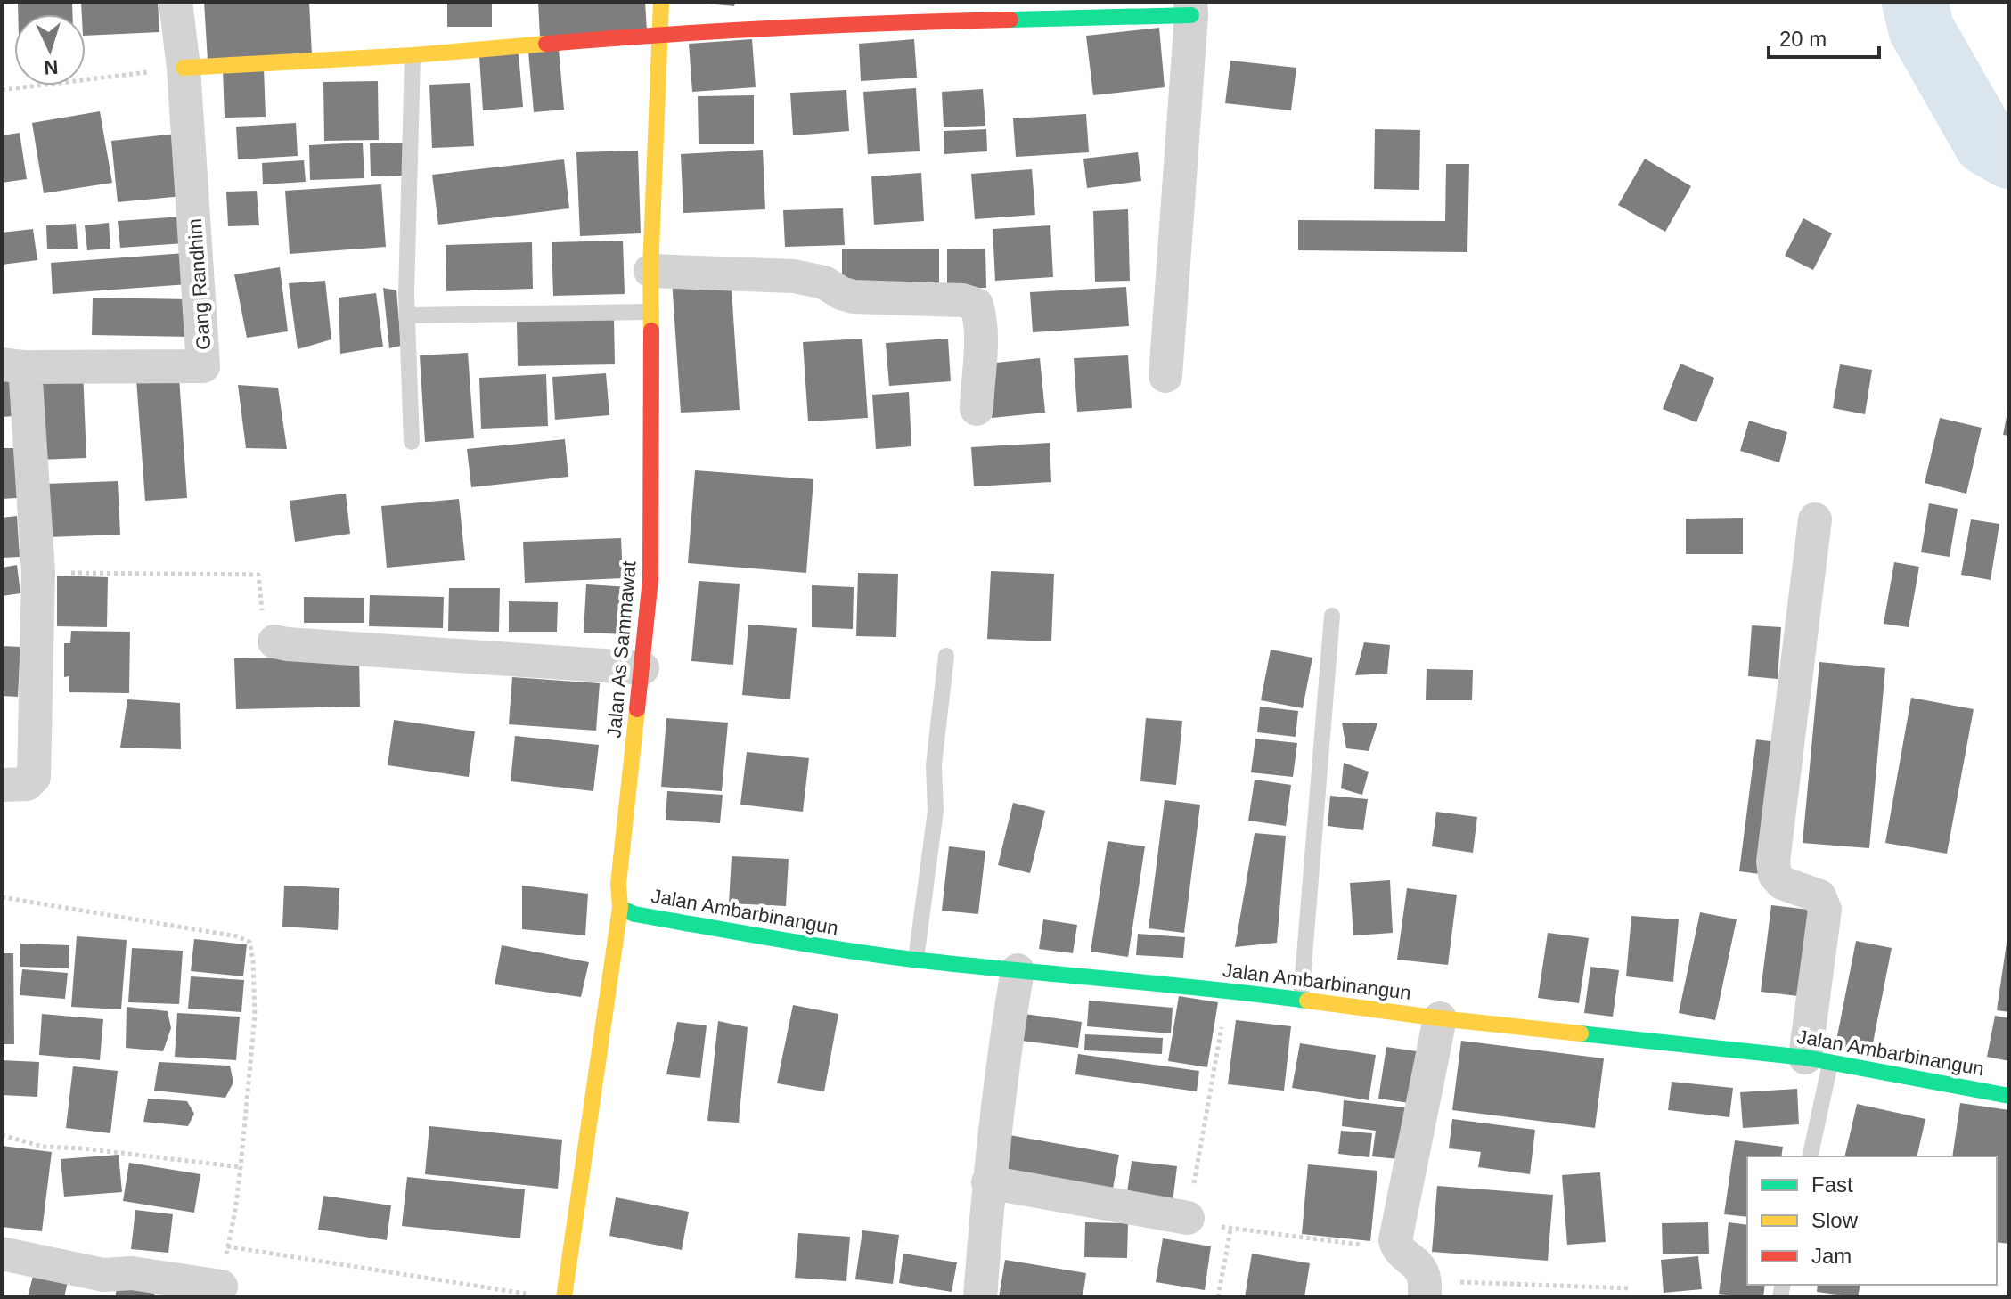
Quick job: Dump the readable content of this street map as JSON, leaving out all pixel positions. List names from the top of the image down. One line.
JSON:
{"streets":{"street":["Gang Randhim","Jalan As Sammawat","Jalan Ambarbinangun"]},"crossings":[["Jalan As Sammawat","Jalan Ambarbinangun"]],"legend":["Fast","Slow","Jam"],"scale_bar":"20 m","north":"bottom"}
